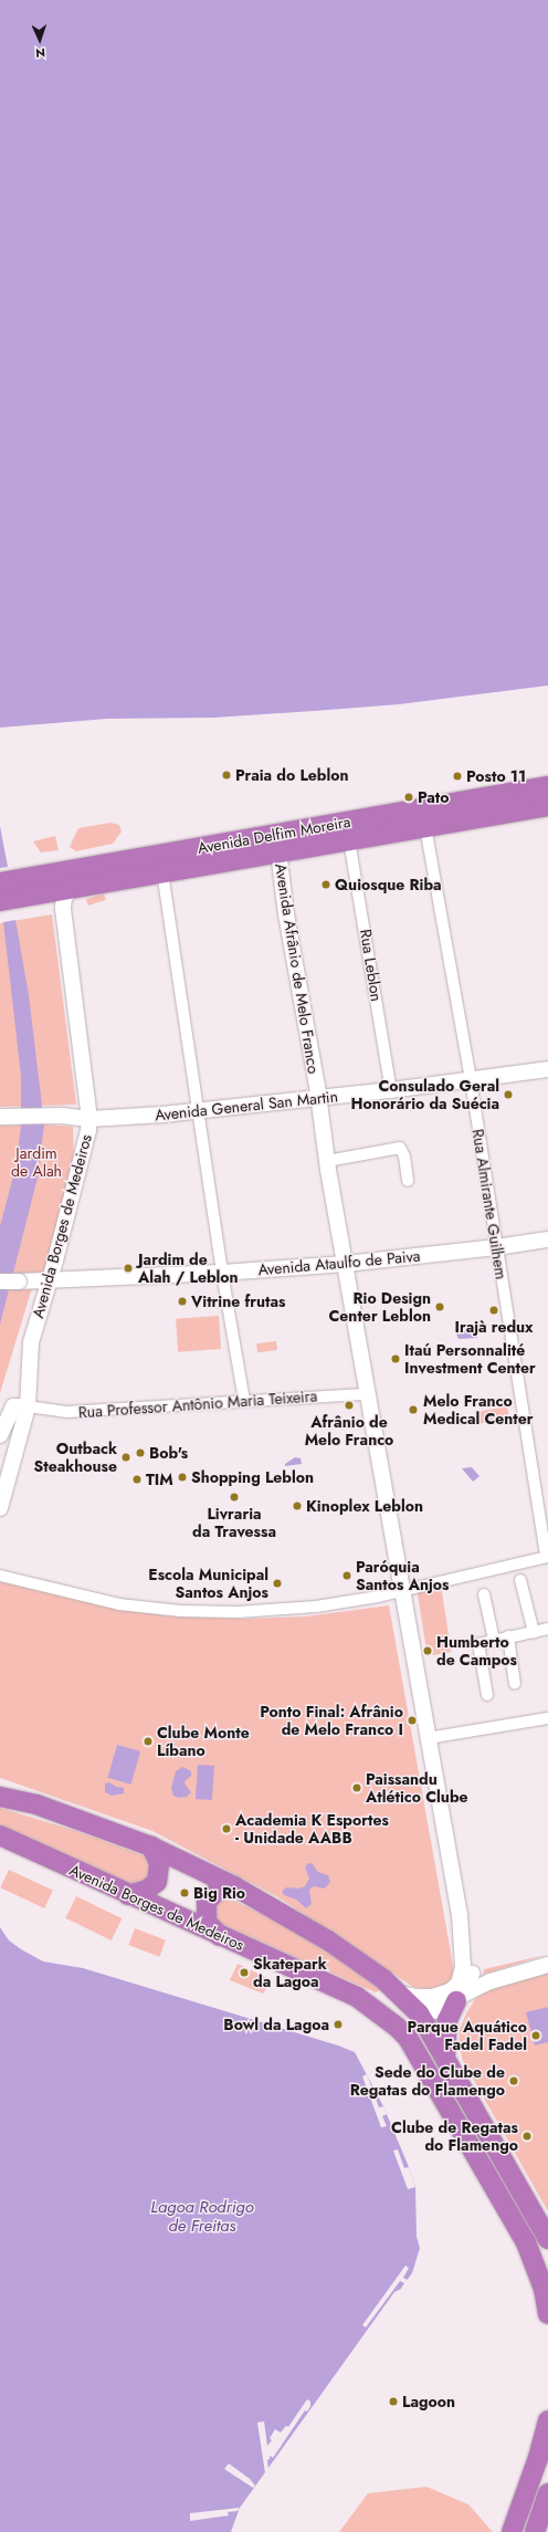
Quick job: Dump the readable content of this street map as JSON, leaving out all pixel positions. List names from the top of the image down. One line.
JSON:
{"streets":{"highway":["Avenida Delfim Moreira","Avenida Borges de Medeiros"],"main road":["Avenida Afrânio de Melo Franco","Avenida General San Martin","Avenida Ataulfo de Paiva"],"street":["Rua Leblon","Rua Almirante Guilhem","Rua Professor Antônio Maria Teixeira"]},"crossings":[["Avenida Delfim Moreira","Rua Leblon"],["Avenida Delfim Moreira","Avenida Afrânio de Melo Franco"],["Avenida Delfim Moreira","Rua Almirante Guilhem"],["Avenida Delfim Moreira","Avenida Borges de Medeiros"],["Rua Leblon","Avenida General San Martin"],["Avenida Afrânio de Melo Franco","Avenida General San Martin"],["Avenida Afrânio de Melo Franco","Avenida Ataulfo de Paiva"],["Avenida Afrânio de Melo Franco","Rua Professor Antônio Maria Teixeira"],["Avenida General San Martin","Rua Almirante Guilhem"],["Avenida General San Martin","Avenida Borges de Medeiros"],["Rua Almirante Guilhem","Avenida Ataulfo de Paiva"],["Avenida Borges de Medeiros","Avenida Ataulfo de Paiva"],["Avenida Borges de Medeiros","Rua Professor Antônio Maria Teixeira"]],"water":["Lagoa Rodrigo de Freitas"],"parks":["Jardim de Alah"],"places":["Praia do Leblon","Posto 11","Pato","Quiosque Riba","Consulado Geral Honorário da Suécia","Jardim de Alah / Leblon","Vitrine frutas","Rio Design Center Leblon","Irajà redux","Itaú Personnalité Investment Center","Afrânio de Melo Franco","Melo Franco Medical Center","Bob's","Outback Steakhouse","Shopping Leblon","TIM","Livraria da Travessa","Kinoplex Leblon","Paróquia Santos Anjos","Escola Municipal Santos Anjos","Humberto de Campos","Ponto Final: Afrânio de Melo Franco I","Clube Monte Líbano","Paissandu Atlético Clube","Academia K Esportes - Unidade AABB","Big Rio","Skatepark da Lagoa","Bowl da Lagoa","Parque Aquático Fadel Fadel","Sede do Clube de Regatas do Flamengo","Clube de Regatas do Flamengo","Lagoon"],"north":"bottom"}
